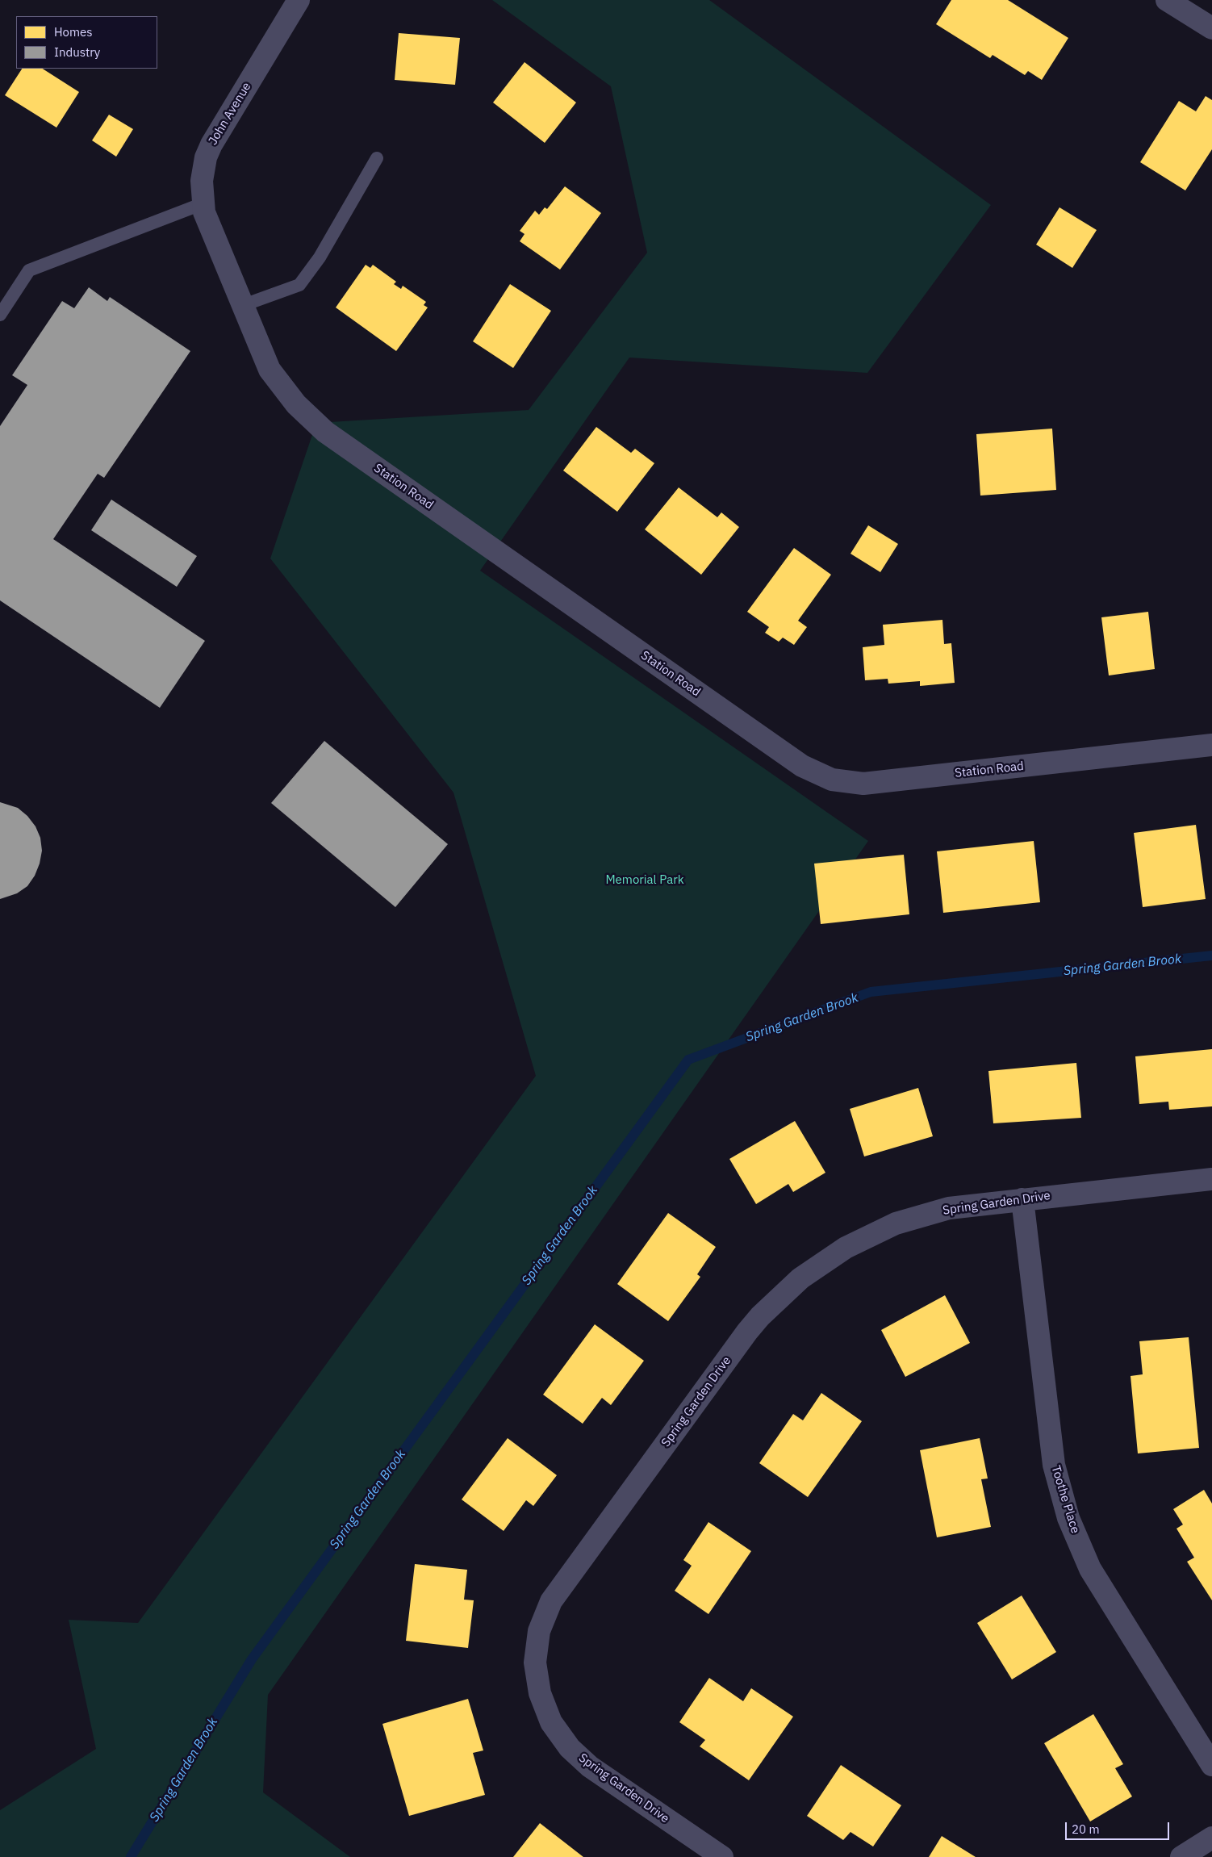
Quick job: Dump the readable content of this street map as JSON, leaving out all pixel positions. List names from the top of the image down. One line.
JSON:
{"streets":{"street":["John Avenue","Station Road","Spring Garden Drive","Toothe Place"]},"crossings":[["John Avenue","Station Road"],["Spring Garden Drive","Toothe Place"]],"water":["Spring Garden Brook"],"parks":["Memorial Park"],"legend":["Homes","Industry"],"scale_bar":"20 m"}
